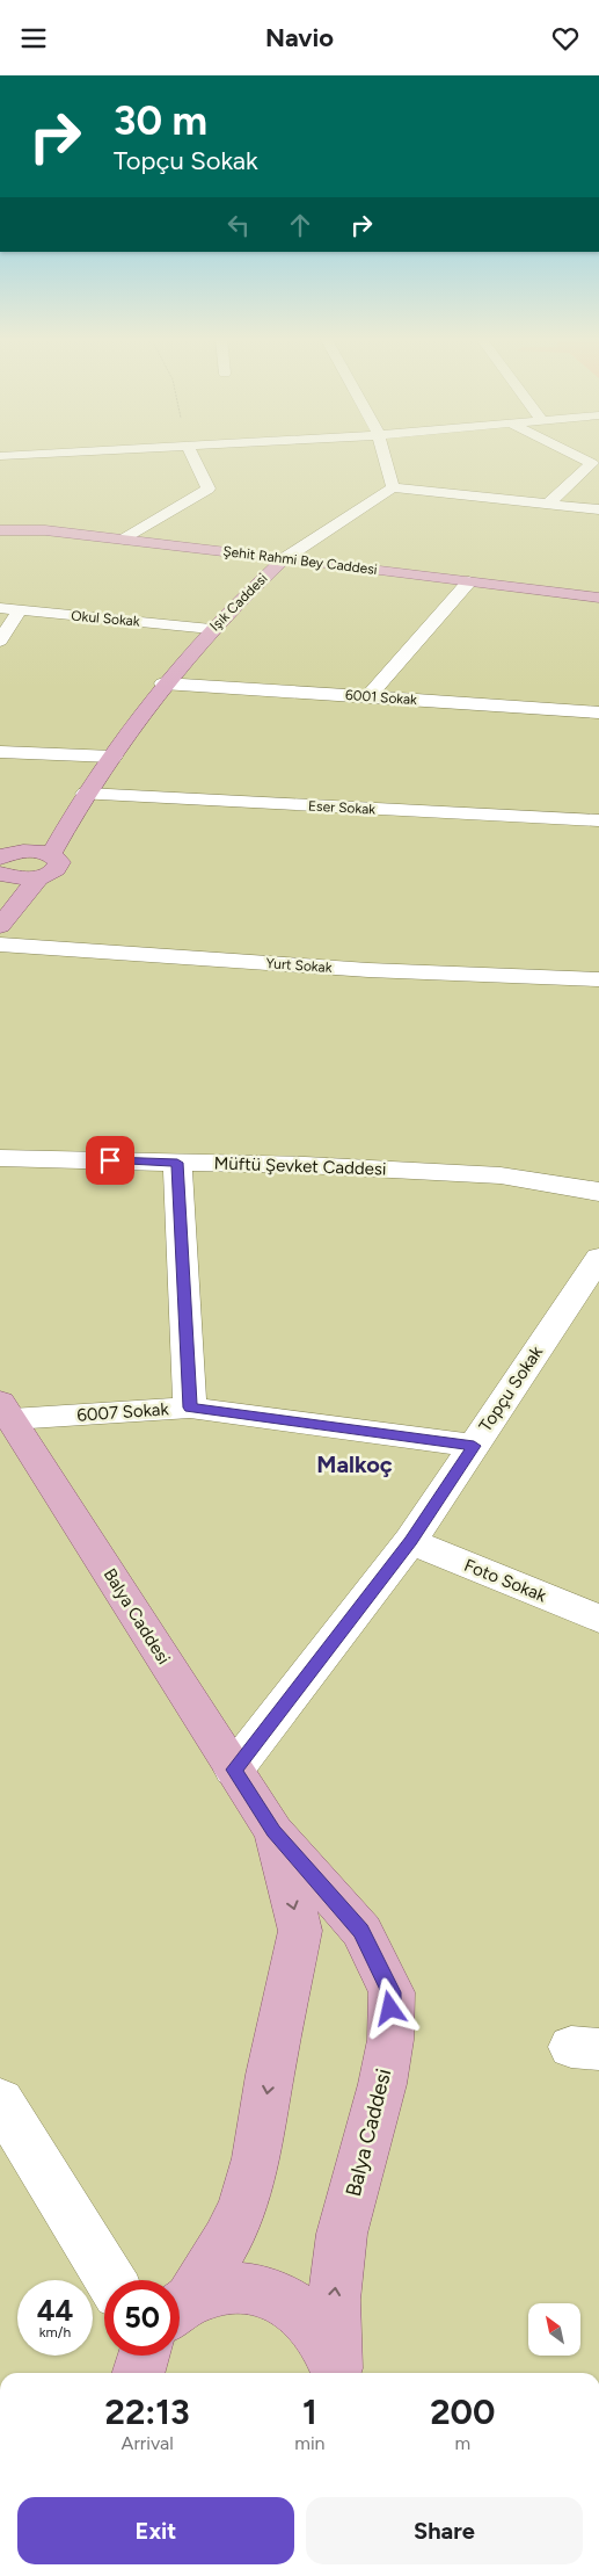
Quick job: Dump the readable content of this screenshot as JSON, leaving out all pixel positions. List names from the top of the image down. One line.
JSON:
{"streets":{"main road":["Şehit Rahmi Bey Caddesi","Işık Caddesi","Balya Caddesi"],"street":["Okul Sokak","6001 Sokak","Eser Sokak","Yurt Sokak","Müftü Şevket Caddesi","Topçu Sokak","6007 Sokak","Foto Sokak"]},"crossings":[["Şehit Rahmi Bey Caddesi","Işık Caddesi"],["Işık Caddesi","Okul Sokak"],["Işık Caddesi","6001 Sokak"],["Işık Caddesi","Eser Sokak"],["Topçu Sokak","6007 Sokak"],["Topçu Sokak","Foto Sokak"],["Topçu Sokak","Balya Caddesi"],["6007 Sokak","Balya Caddesi"]],"districts":["Malkoç"],"north":"top left","page":{"header":"Navio","turn":["30 m","Topçu Sokak"],"speed":"44 km/h","limit":"50","eta":["22:13","Arrival","1","min","200","m"],"buttons":["Exit","Share"]}}
